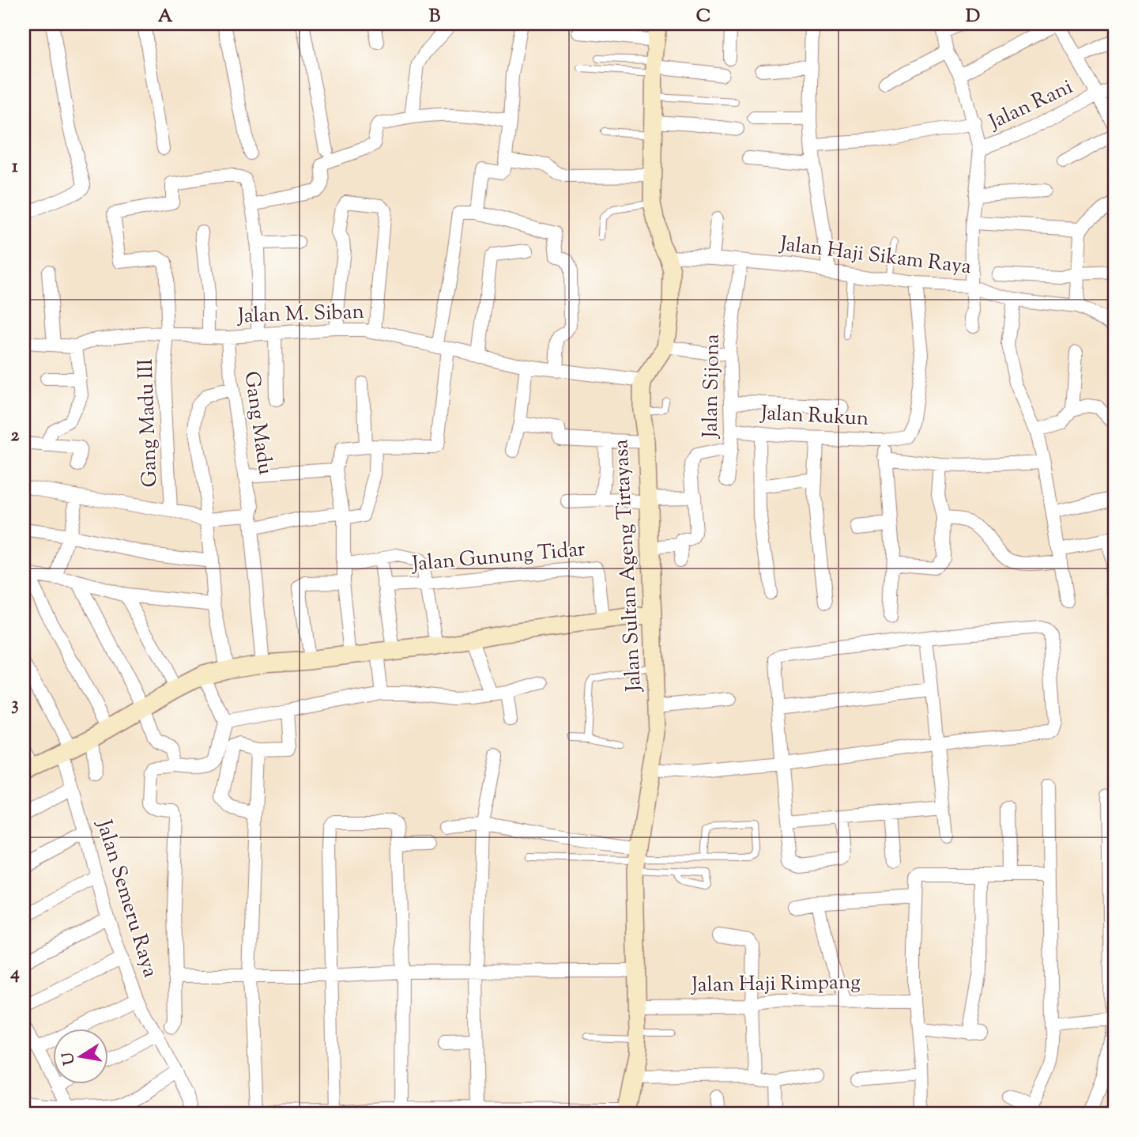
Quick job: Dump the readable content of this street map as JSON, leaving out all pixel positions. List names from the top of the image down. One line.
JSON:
{"streets":{"main road":["Jalan Sultan Ageng Tirtayasa"],"street":["Jalan Rani","Jalan Haji Sikam Raya","Jalan M. Siban","Jalan Sijona","Jalan Rukun","Gang Madu III","Gang Madu","Jalan Gunung Tidar","Jalan Semeru Raya","Jalan Haji Rimpang"]},"crossings":[["Jalan Haji Sikam Raya","Jalan Sijona"],["Jalan M. Siban","Gang Madu III"],["Jalan M. Siban","Gang Madu"],["Jalan M. Siban","Jalan Sultan Ageng Tirtayasa"],["Jalan Sijona","Jalan Rukun"],["Jalan Sultan Ageng Tirtayasa","Jalan Haji Rimpang"]],"north":"left","grid":{"columns":["A","B","C","D"],"rows":["1","2","3","4"]}}
